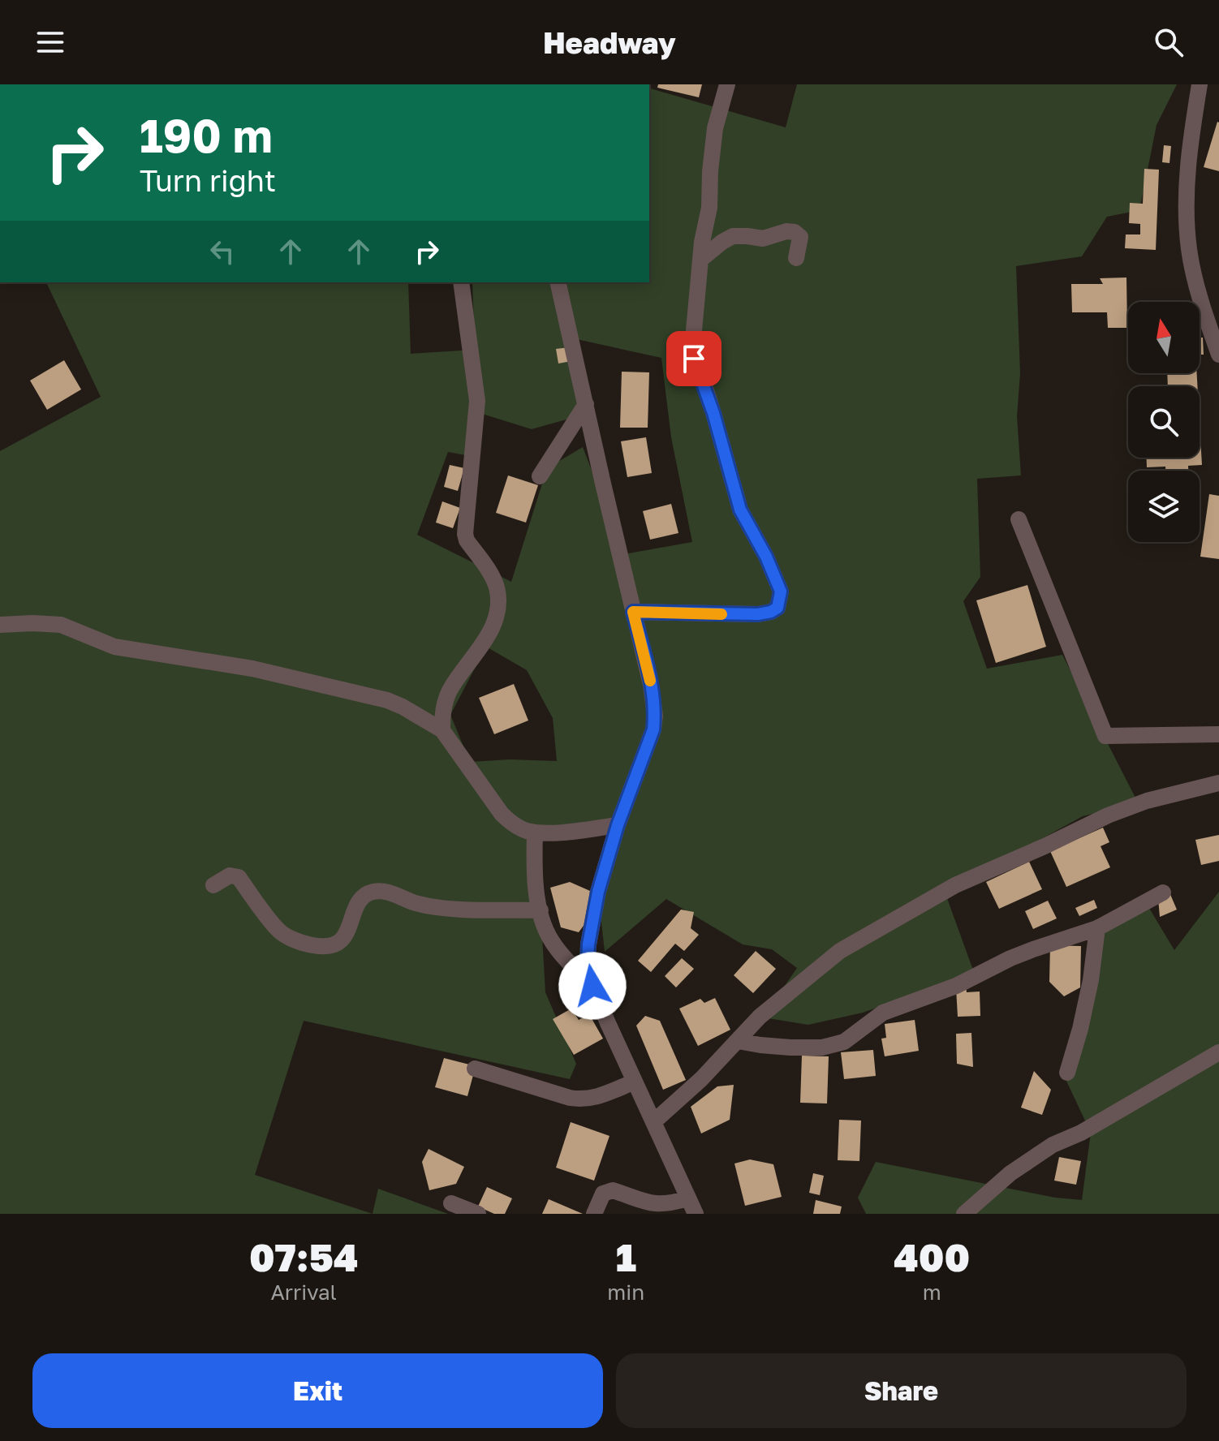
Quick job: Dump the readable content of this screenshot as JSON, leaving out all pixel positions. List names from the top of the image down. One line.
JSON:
{"north":"top","page":{"header":"Headway","turn":["190 m","Turn right"],"eta":["07:54","Arrival","1","min","400","m"],"buttons":["Exit","Share"]}}
